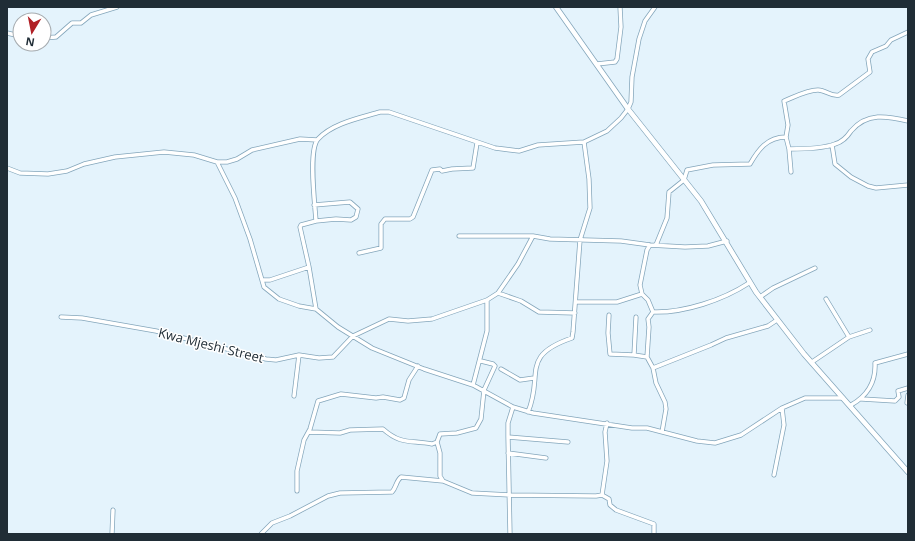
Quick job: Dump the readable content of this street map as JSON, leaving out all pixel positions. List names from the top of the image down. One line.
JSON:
{"streets":{"street":["Kwa Mjeshi Street"]},"north":"bottom"}
